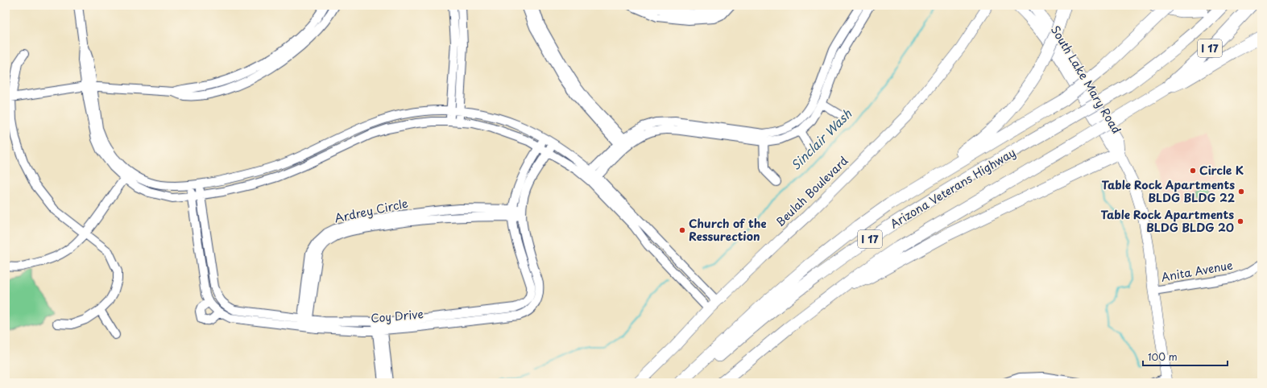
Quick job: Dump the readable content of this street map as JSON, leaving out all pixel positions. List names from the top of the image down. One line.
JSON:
{"streets":{"highway":["I 17","Arizona Veterans Highway"],"main road":["South Lake Mary Road","Beulah Boulevard"],"street":["Ardrey Circle","Anita Avenue","Coy Drive"]},"crossings":[["South Lake Mary Road","Anita Avenue"],["Ardrey Circle","Coy Drive"]],"water":["Sinclair Wash"],"places":["Circle K","Table Rock Apartments BLDG BLDG 22","Table Rock Apartments BLDG BLDG 20","Church of the Ressurection"],"scale_bar":"100 m"}
